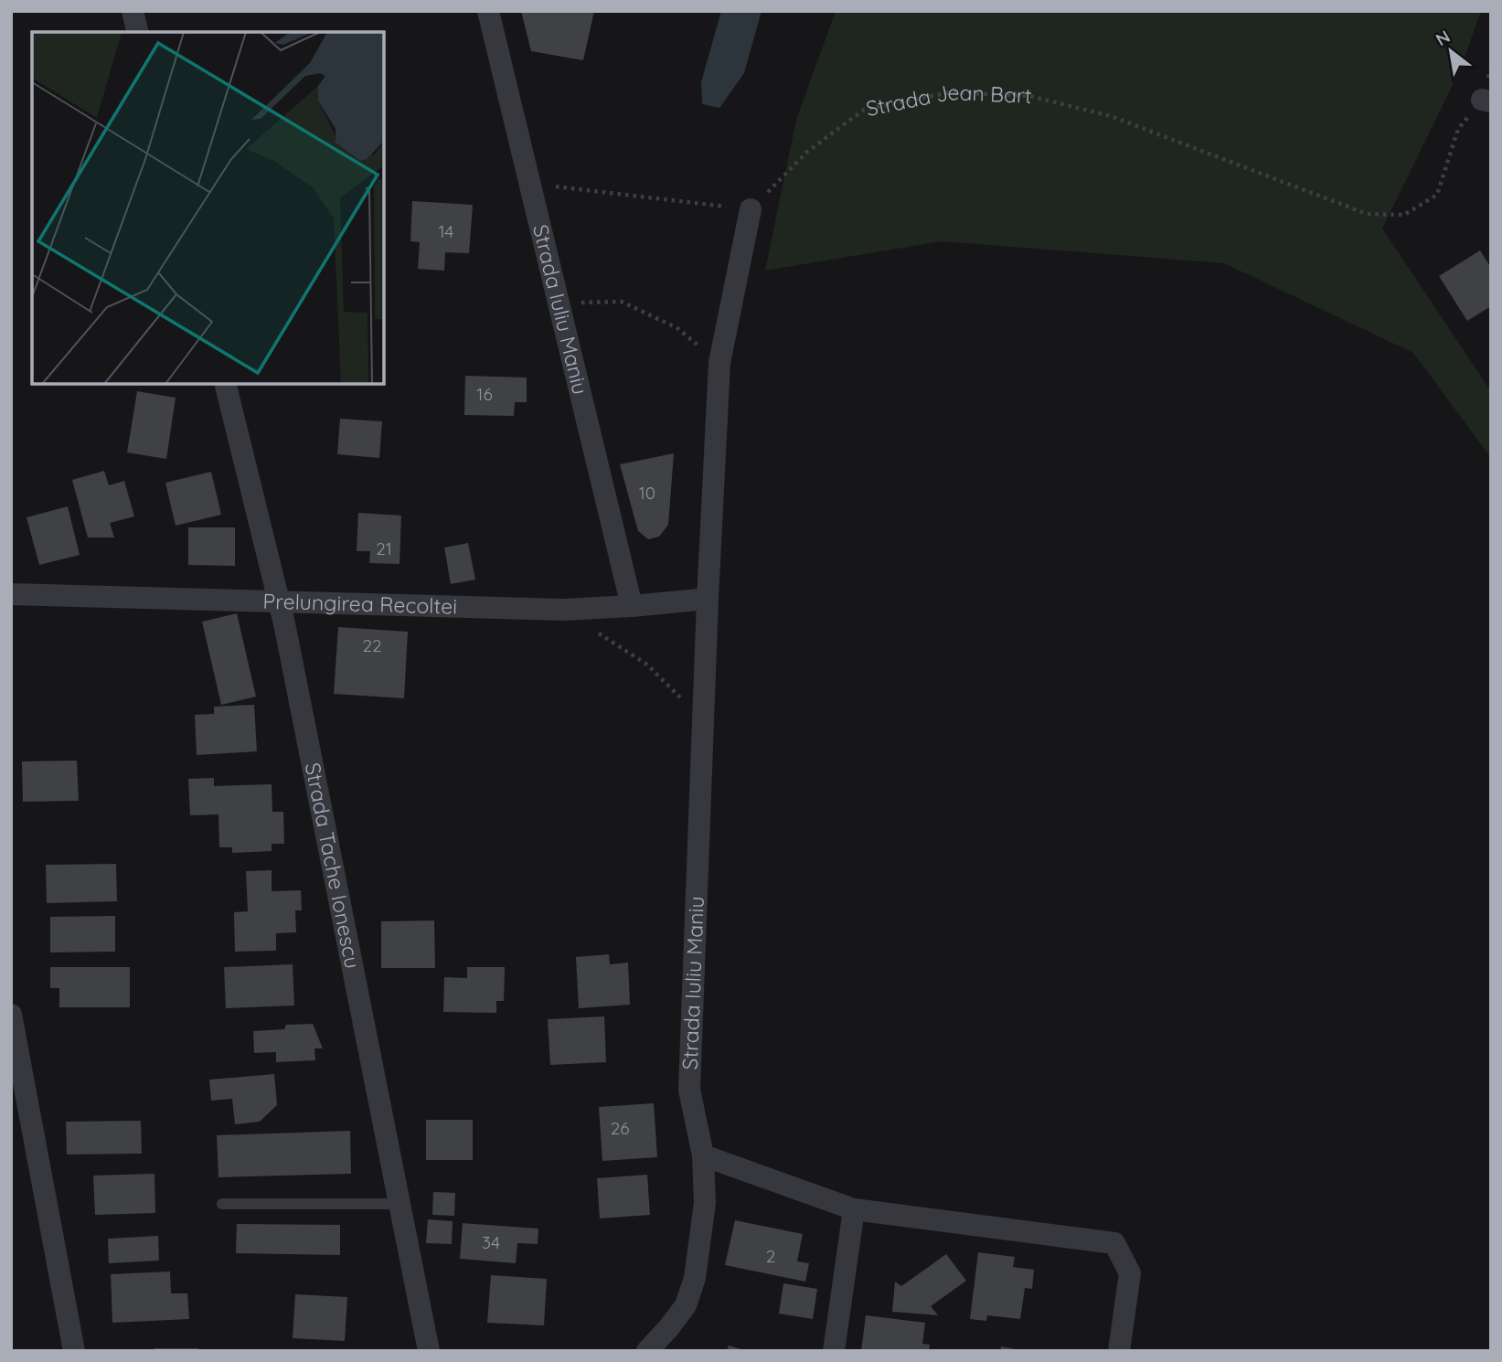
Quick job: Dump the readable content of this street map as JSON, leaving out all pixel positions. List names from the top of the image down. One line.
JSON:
{"streets":{"street":["Strada Iuliu Maniu","Prelungirea Recoltei","Strada Tache Ionescu"],"path":["Strada Jean Bart"]},"crossings":[["Strada Iuliu Maniu","Prelungirea Recoltei"],["Prelungirea Recoltei","Strada Tache Ionescu"]],"house_numbers":["14","16","10","21","22","26","34","2"],"north":"top left"}
